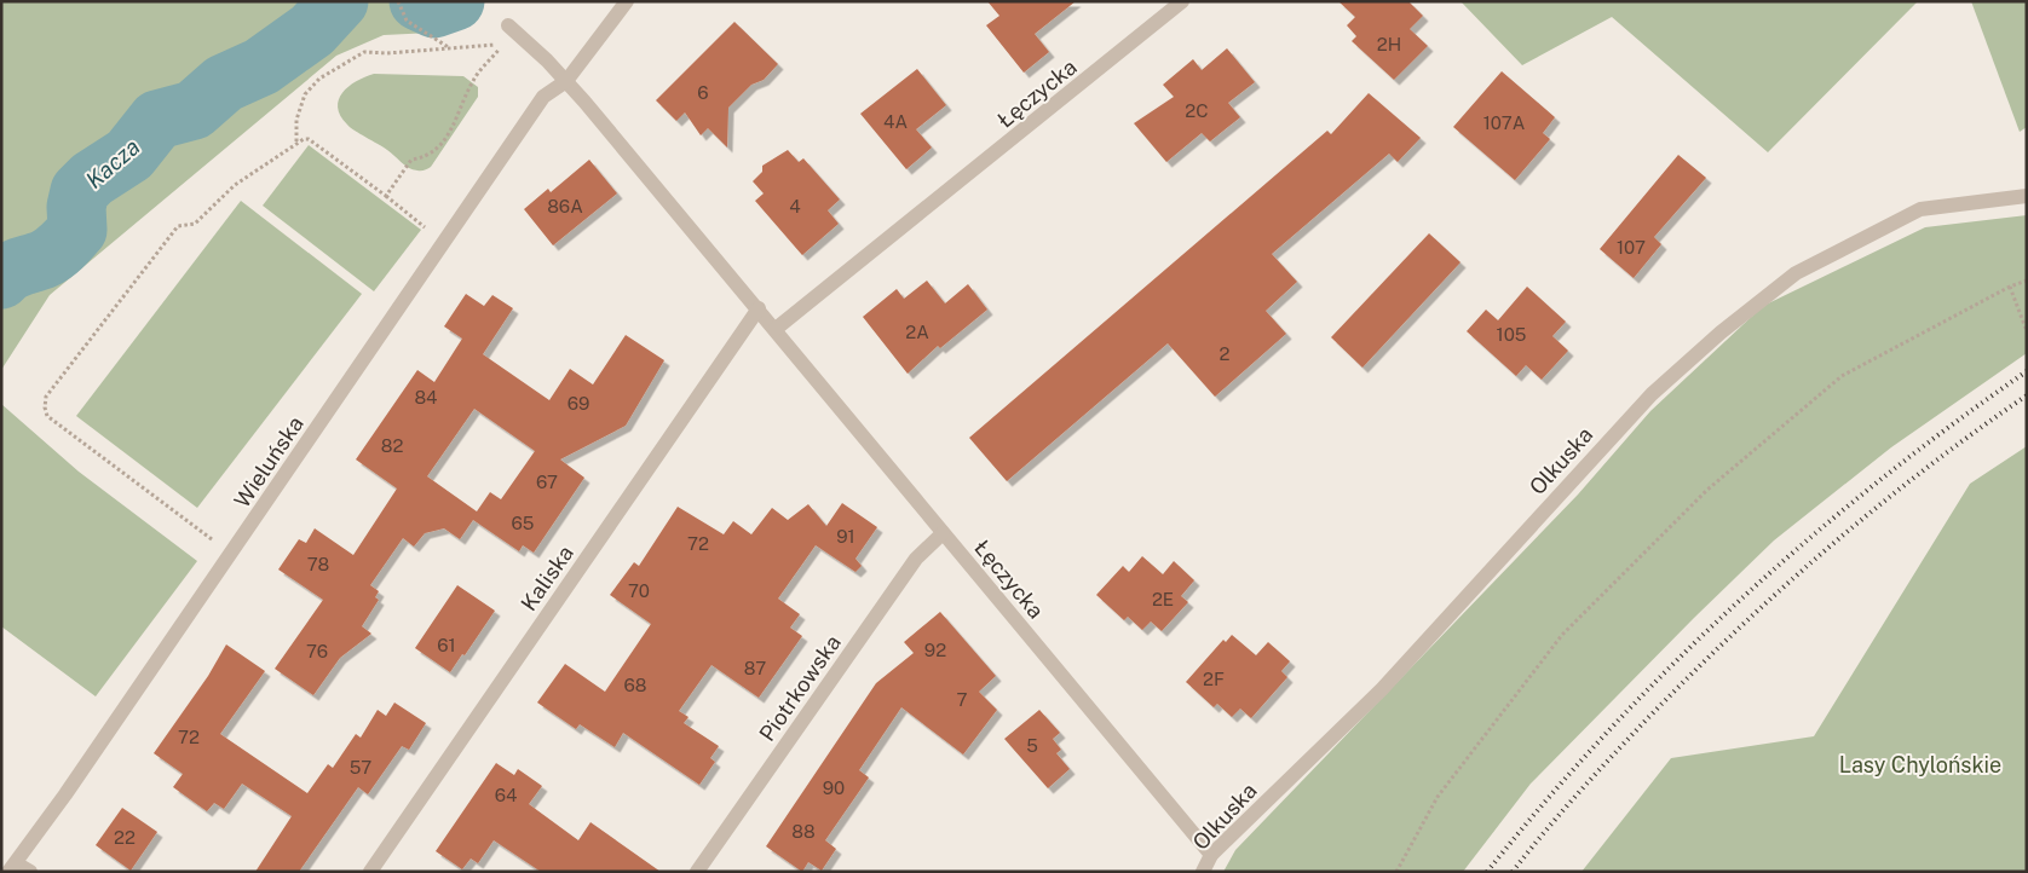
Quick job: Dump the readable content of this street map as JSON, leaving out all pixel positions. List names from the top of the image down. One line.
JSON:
{"streets":{"street":["Łęczycka","Olkuska","Wieluńska","Kaliska","Piotrkowska"]},"crossings":[["Łęczycka","Olkuska"],["Łęczycka","Wieluńska"],["Łęczycka","Kaliska"],["Łęczycka","Piotrkowska"]],"water":["Kacza"],"parks":["Lasy Chylońskie"],"house_numbers":["2H","6","2C","4A","107A","86A","4","107","2A","105","2","84","69","82","67","65","91","72","78","70","2E","61","92","76","87","2F","68","7","72","5","57","90","64","88","22"]}
